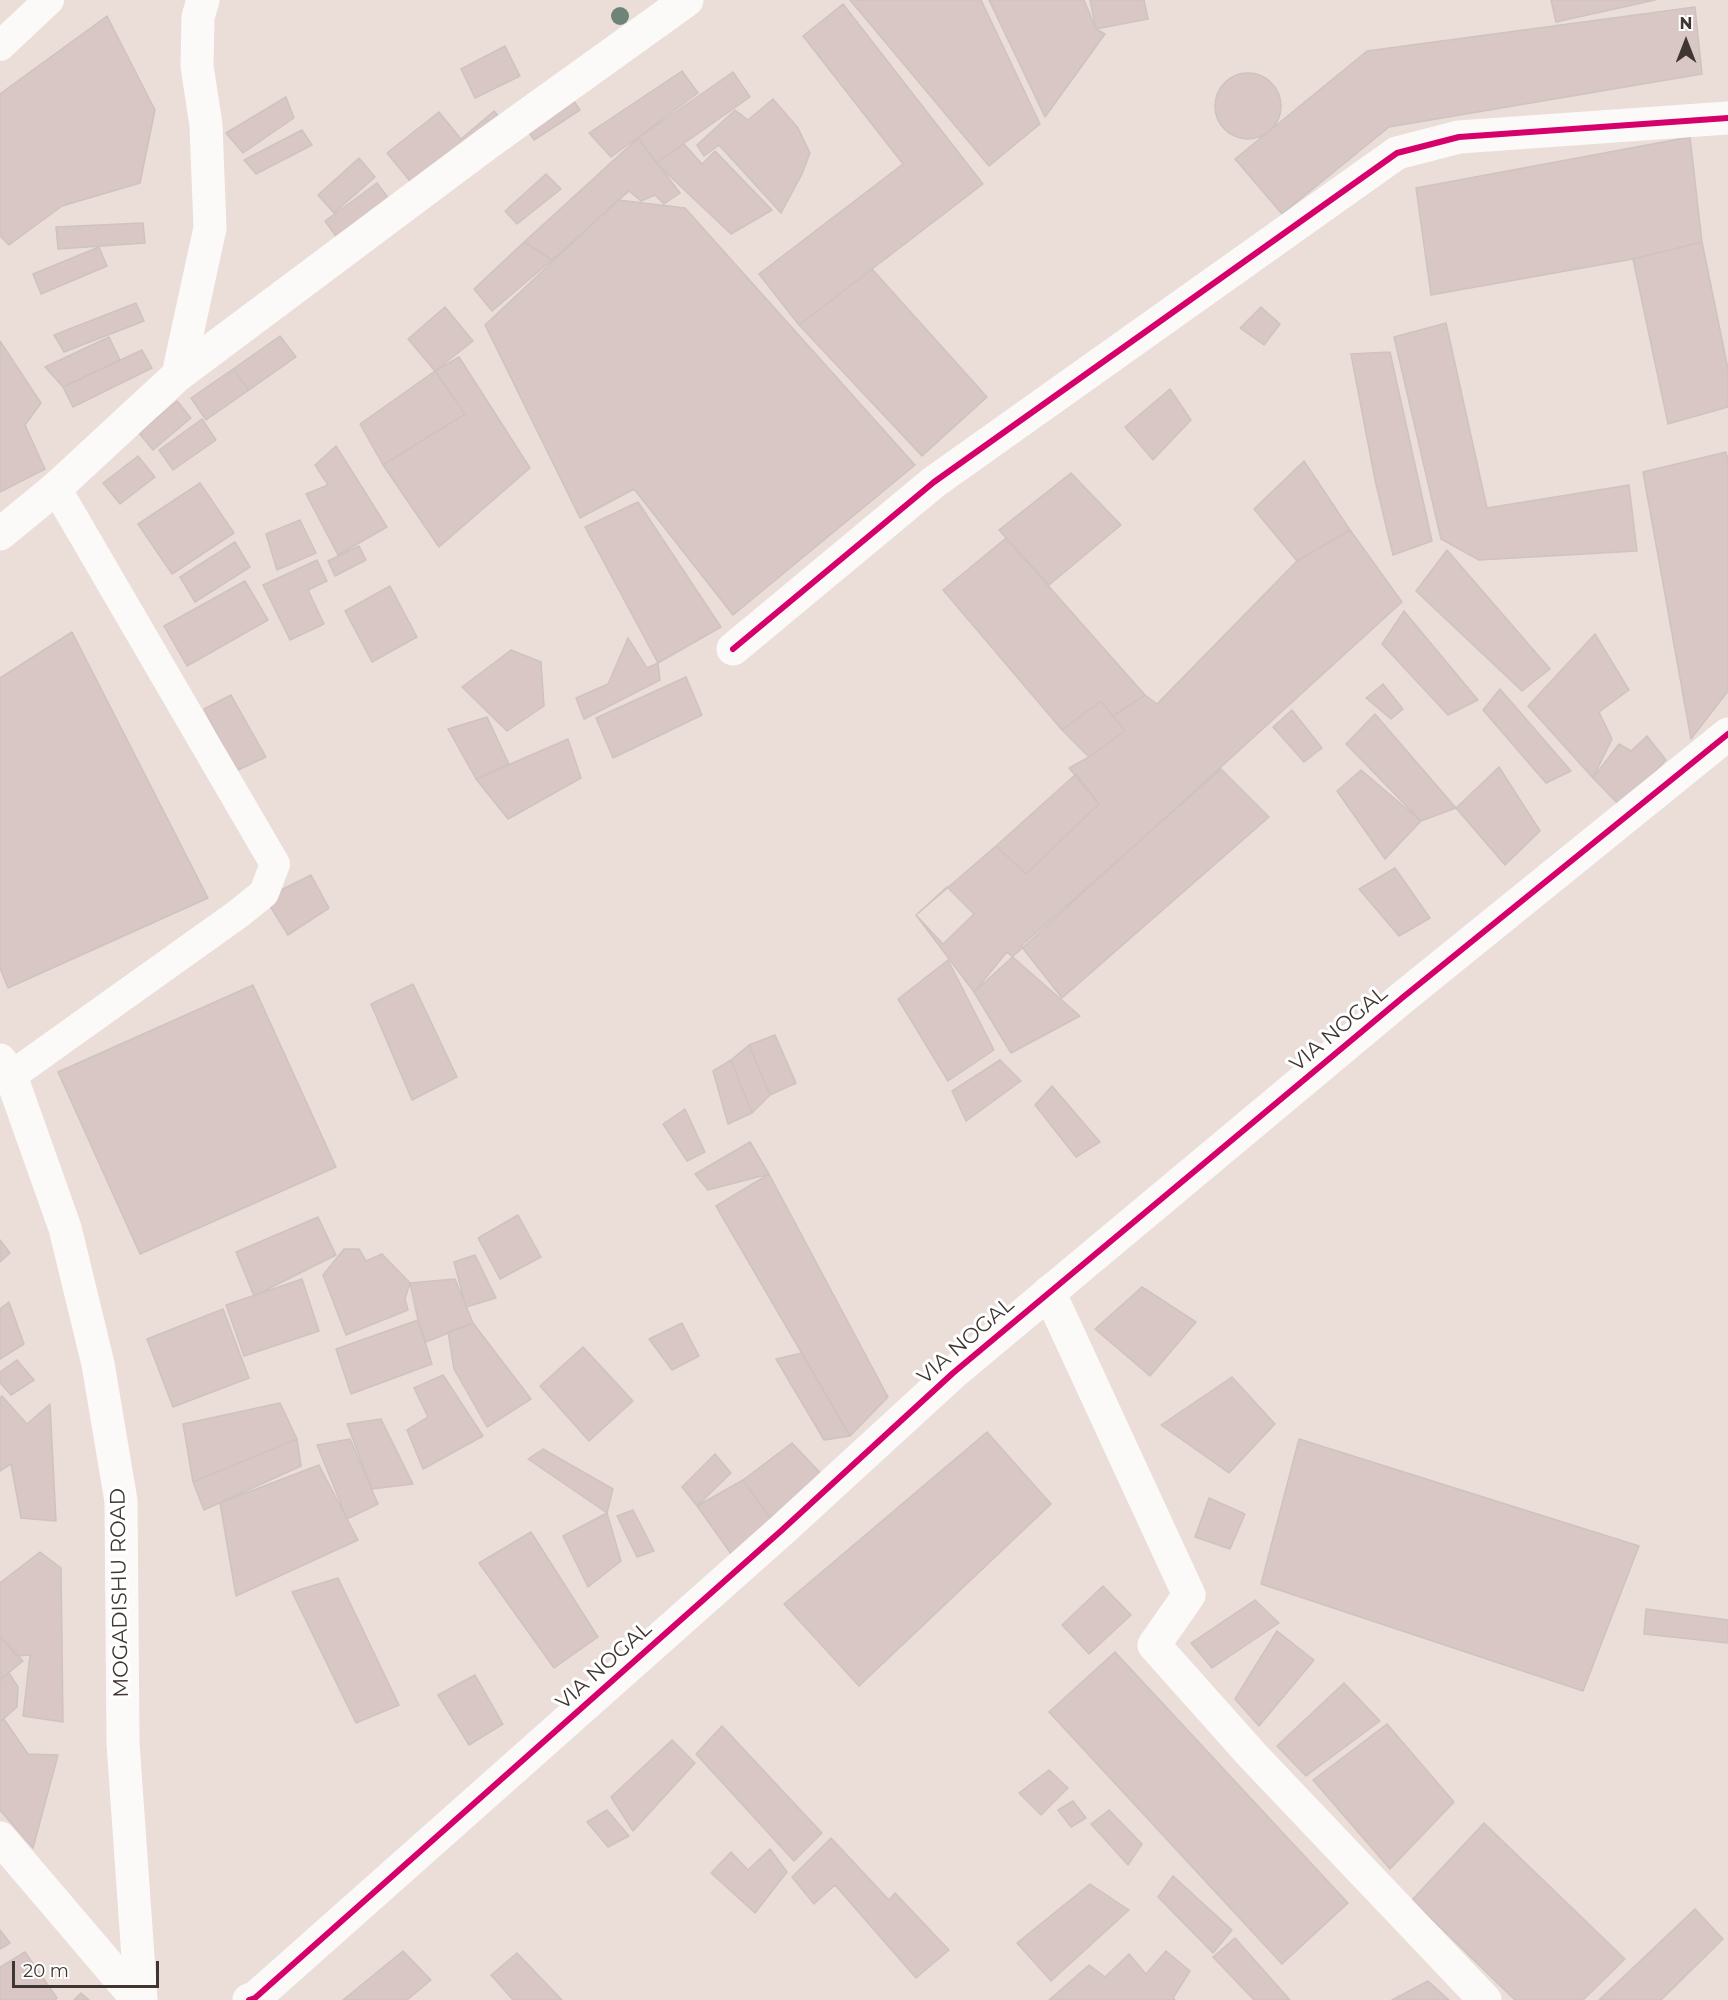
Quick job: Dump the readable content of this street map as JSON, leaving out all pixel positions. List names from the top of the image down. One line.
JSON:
{"streets":{"main road":["VIA NOGAL","MOGADISHU ROAD"]},"scale_bar":"20 m","north":"top"}
